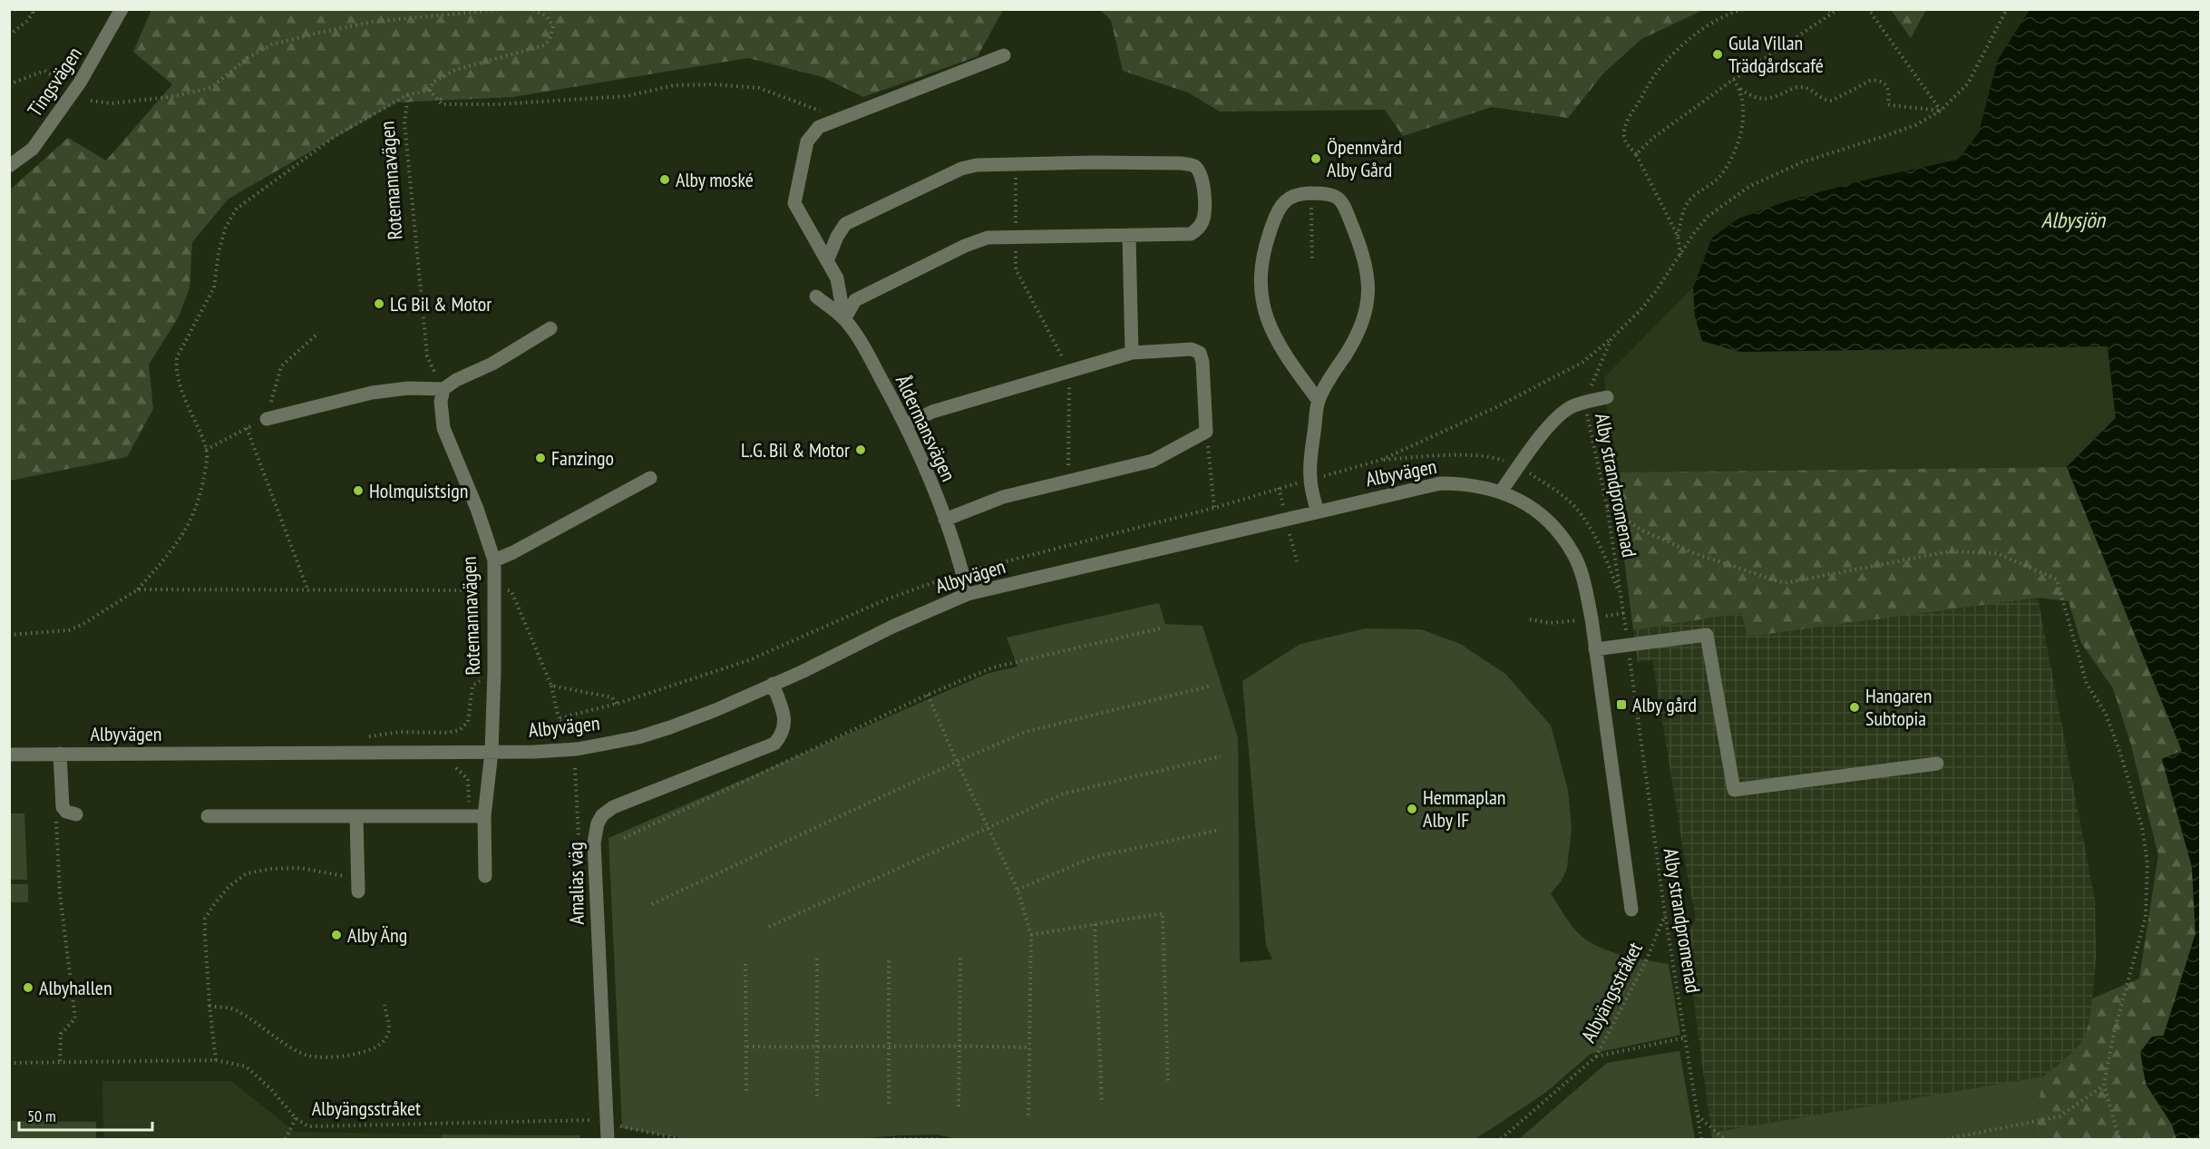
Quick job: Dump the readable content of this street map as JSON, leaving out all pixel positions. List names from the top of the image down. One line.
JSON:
{"streets":{"street":["Tingsvägen","Rotemannavägen","Åldermansvägen","Albyvägen","Amalias väg"],"path":["Alby strandpromenad","Albyängsstråket"]},"crossings":[["Rotemannavägen","Albyvägen"],["Åldermansvägen","Albyvägen"],["Albyvägen","Amalias väg"],["Alby strandpromenad","Albyängsstråket"],["Amalias väg","Albyängsstråket"]],"water":["Albysjön"],"places":{"other":["Gula Villan Trädgårdscafé","Öpennvård Alby Gård","Alby moské","LG Bil & Motor","L.G. Bil & Motor","Fanzingo","Holmquistsign","Hangaren Subtopia","Hemmaplan Alby IF","Alby Äng","Albyhallen"],"transit":["Alby gård"]},"scale_bar":"50 m"}
